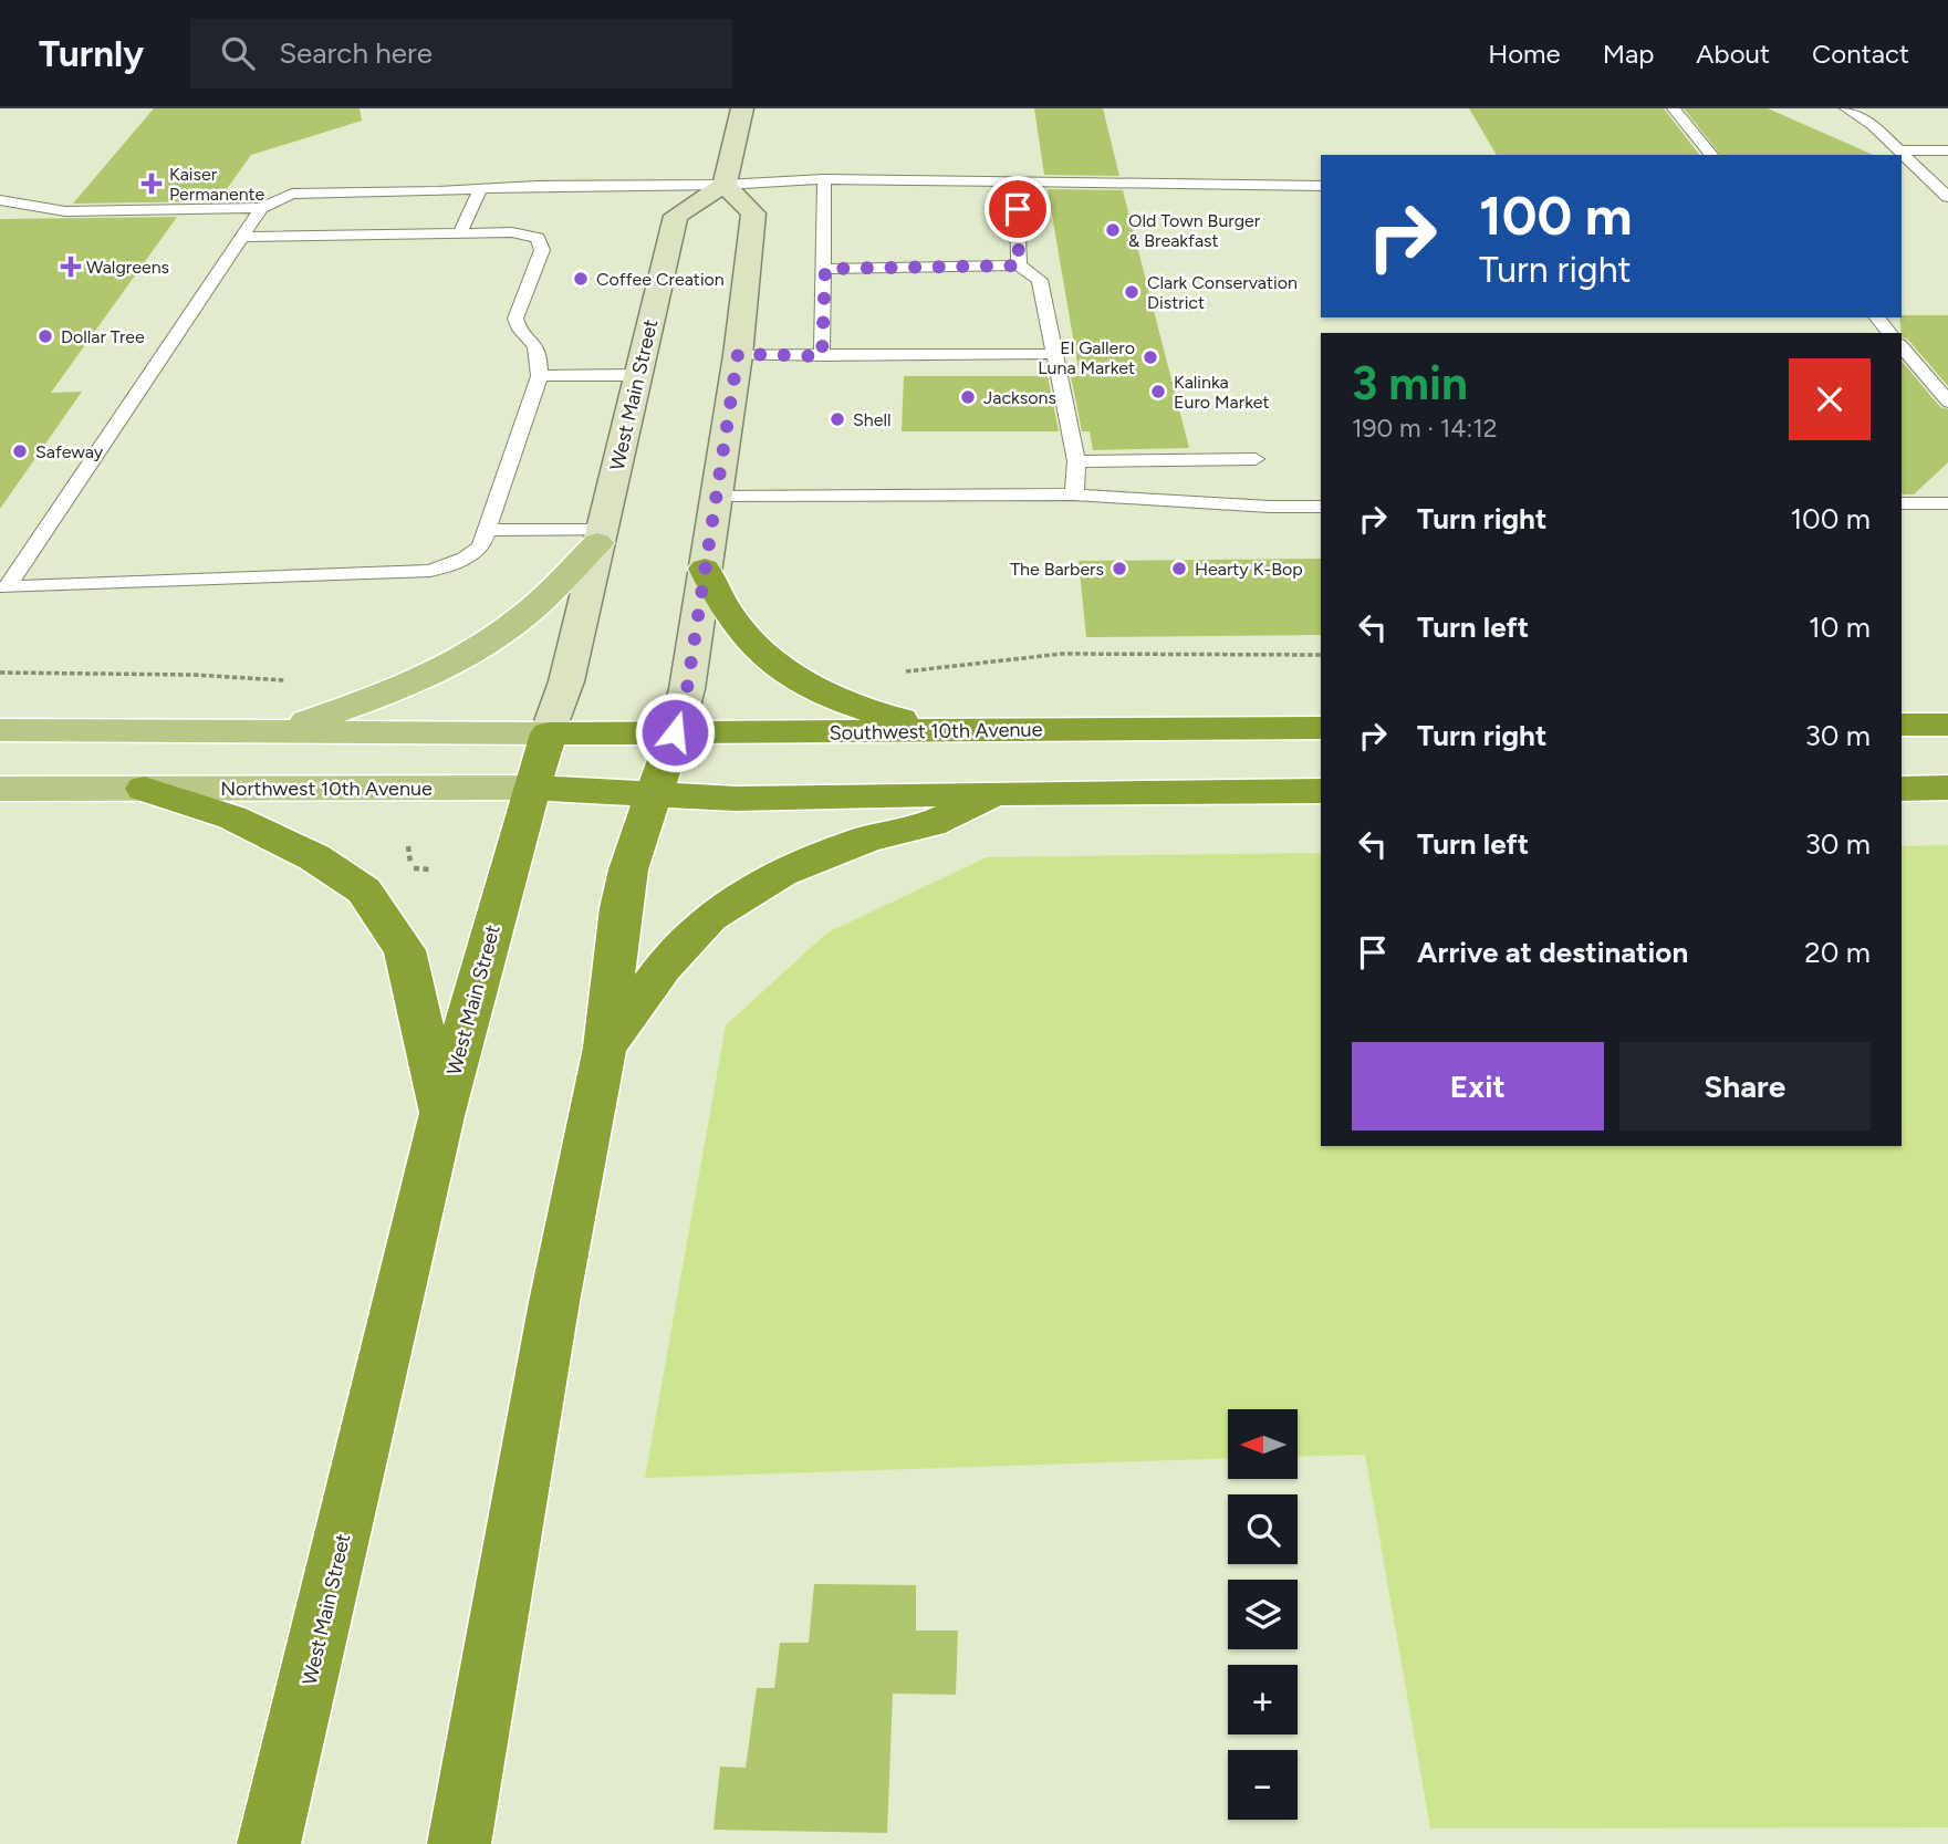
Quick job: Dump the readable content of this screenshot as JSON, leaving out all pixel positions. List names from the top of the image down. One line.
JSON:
{"streets":{"highway":["West Main Street","Southwest 10th Avenue","Northwest 10th Avenue"]},"crossings":[["West Main Street","Southwest 10th Avenue"],["West Main Street","Northwest 10th Avenue"]],"places":{"health":["Kaiser Permanente","Walgreens"],"other":["Old Town Burger & Breakfast","Coffee Creation","Clark Conservation District","Dollar Tree","El Gallero Luna Market","Kalinka Euro Market","Jacksons","Shell","Safeway","The Barbers","Hearty K-Bop"]},"north":"left","page":{"header":"Turnly","search":"Search here","nav":["Home","Map","About","Contact"],"turn":["100 m","Turn right"],"heading":["3 min","190 m · 14:12"],"list":[{"name":"Turn right","value":"100 m"},{"name":"Turn left","value":"10 m"},{"name":"Turn right","value":"30 m"},{"name":"Turn left","value":"30 m"},{"name":"Arrive at destination","value":"20 m"}],"buttons":["Exit","Share"],"map_buttons":["+","−"]}}
